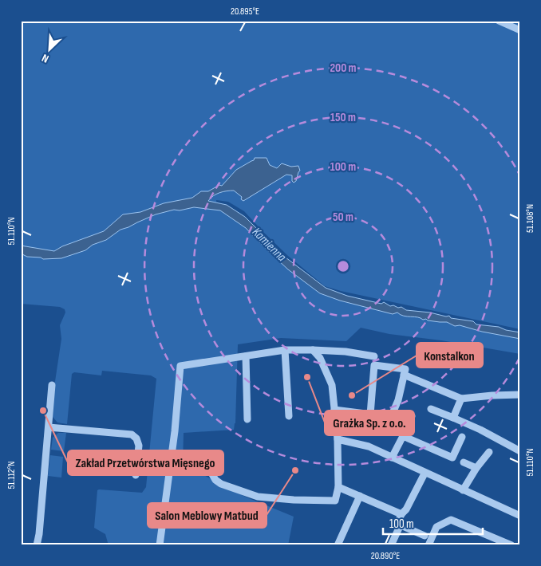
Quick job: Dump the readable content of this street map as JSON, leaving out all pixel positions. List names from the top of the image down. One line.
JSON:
{"water":["Kamienna"],"places":["Grażka Sp. z o.o.","Konstalkon","Zakład Przetwórstwa Mięsnego","Salon Meblowy Matbud"],"scale_bar":"100 m","north":"bottom left","coordinates":["20.895°E","51.108°N","51.110°N","51.112°N","20.890°E"],"rings":["200 m","150 m","100 m","50 m"]}
